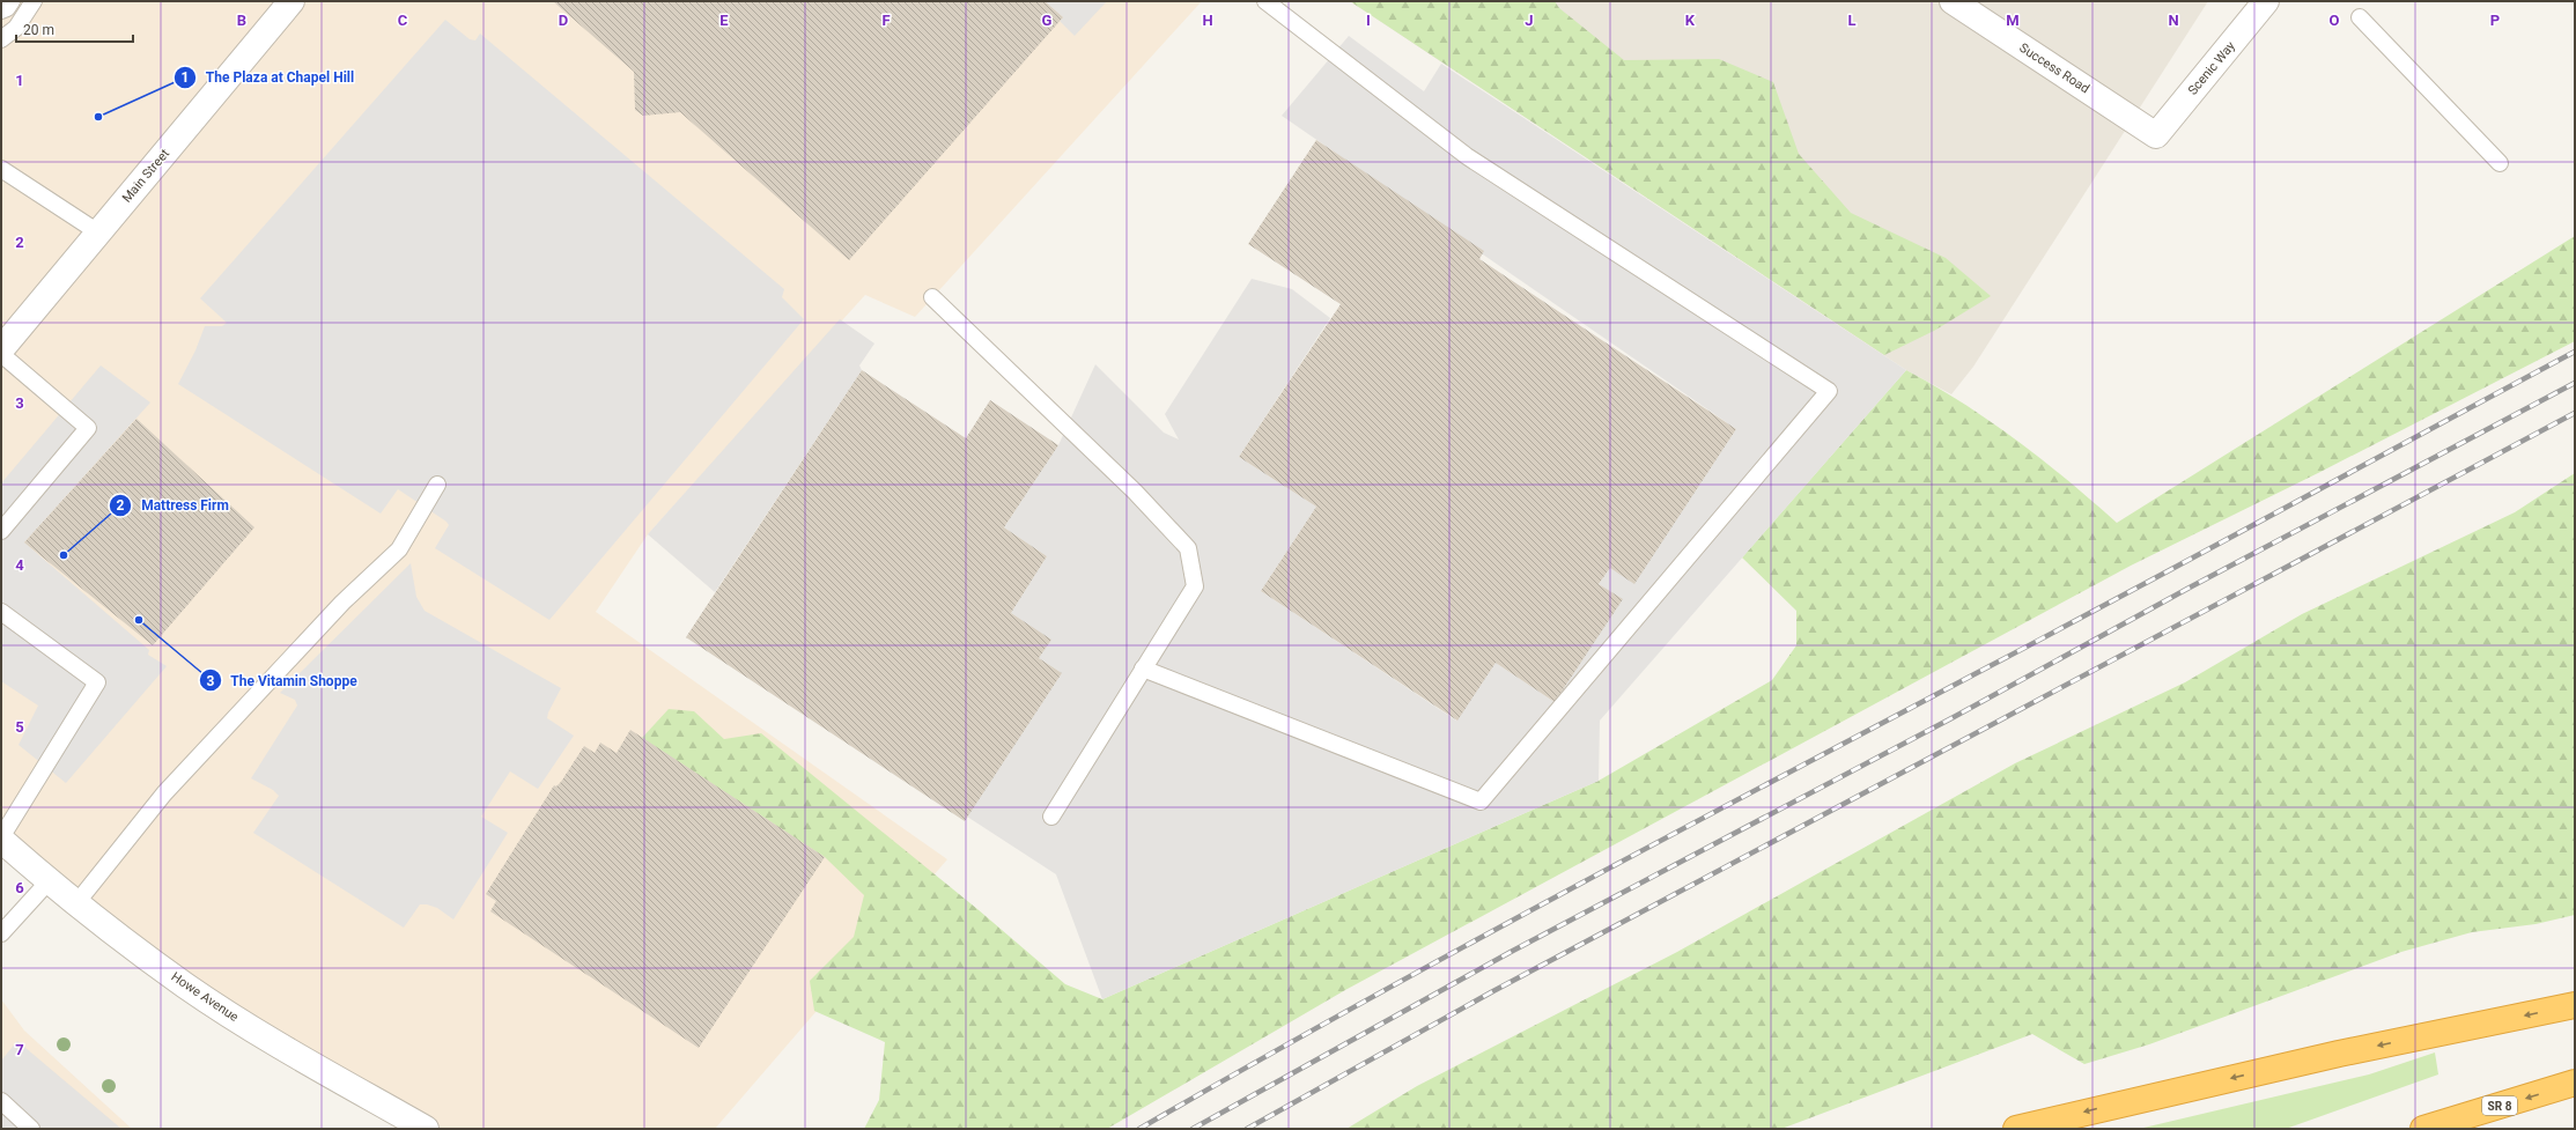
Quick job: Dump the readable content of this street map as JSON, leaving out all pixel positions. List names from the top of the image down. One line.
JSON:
{"streets":{"highway":["SR 8"],"street":["Success Road","Scenic Way","Main Street","Howe Avenue"]},"crossings":[["Success Road","Scenic Way"]],"places":["The Plaza at Chapel Hill","Mattress Firm","The Vitamin Shoppe"],"scale_bar":"20 m","grid":{"columns":["B","C","D","E","F","G","H","I","J","K","L","M","N","O","P"],"rows":["1","2","3","4","5","6","7"]}}
